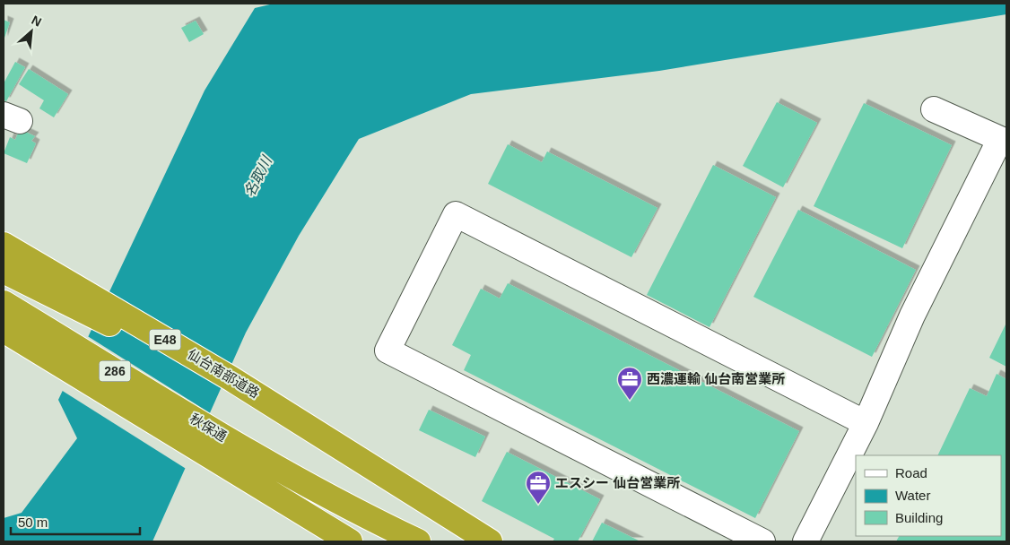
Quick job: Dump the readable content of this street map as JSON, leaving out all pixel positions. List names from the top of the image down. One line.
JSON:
{"streets":{"highway":["E48","286","仙台南部道路","秋保通"]},"water":["名取川"],"places":{"office":["西濃運輸 仙台南営業所","エスシー 仙台営業所"]},"legend":["Road","Water","Building"],"scale_bar":"50 m","north":"top right"}
